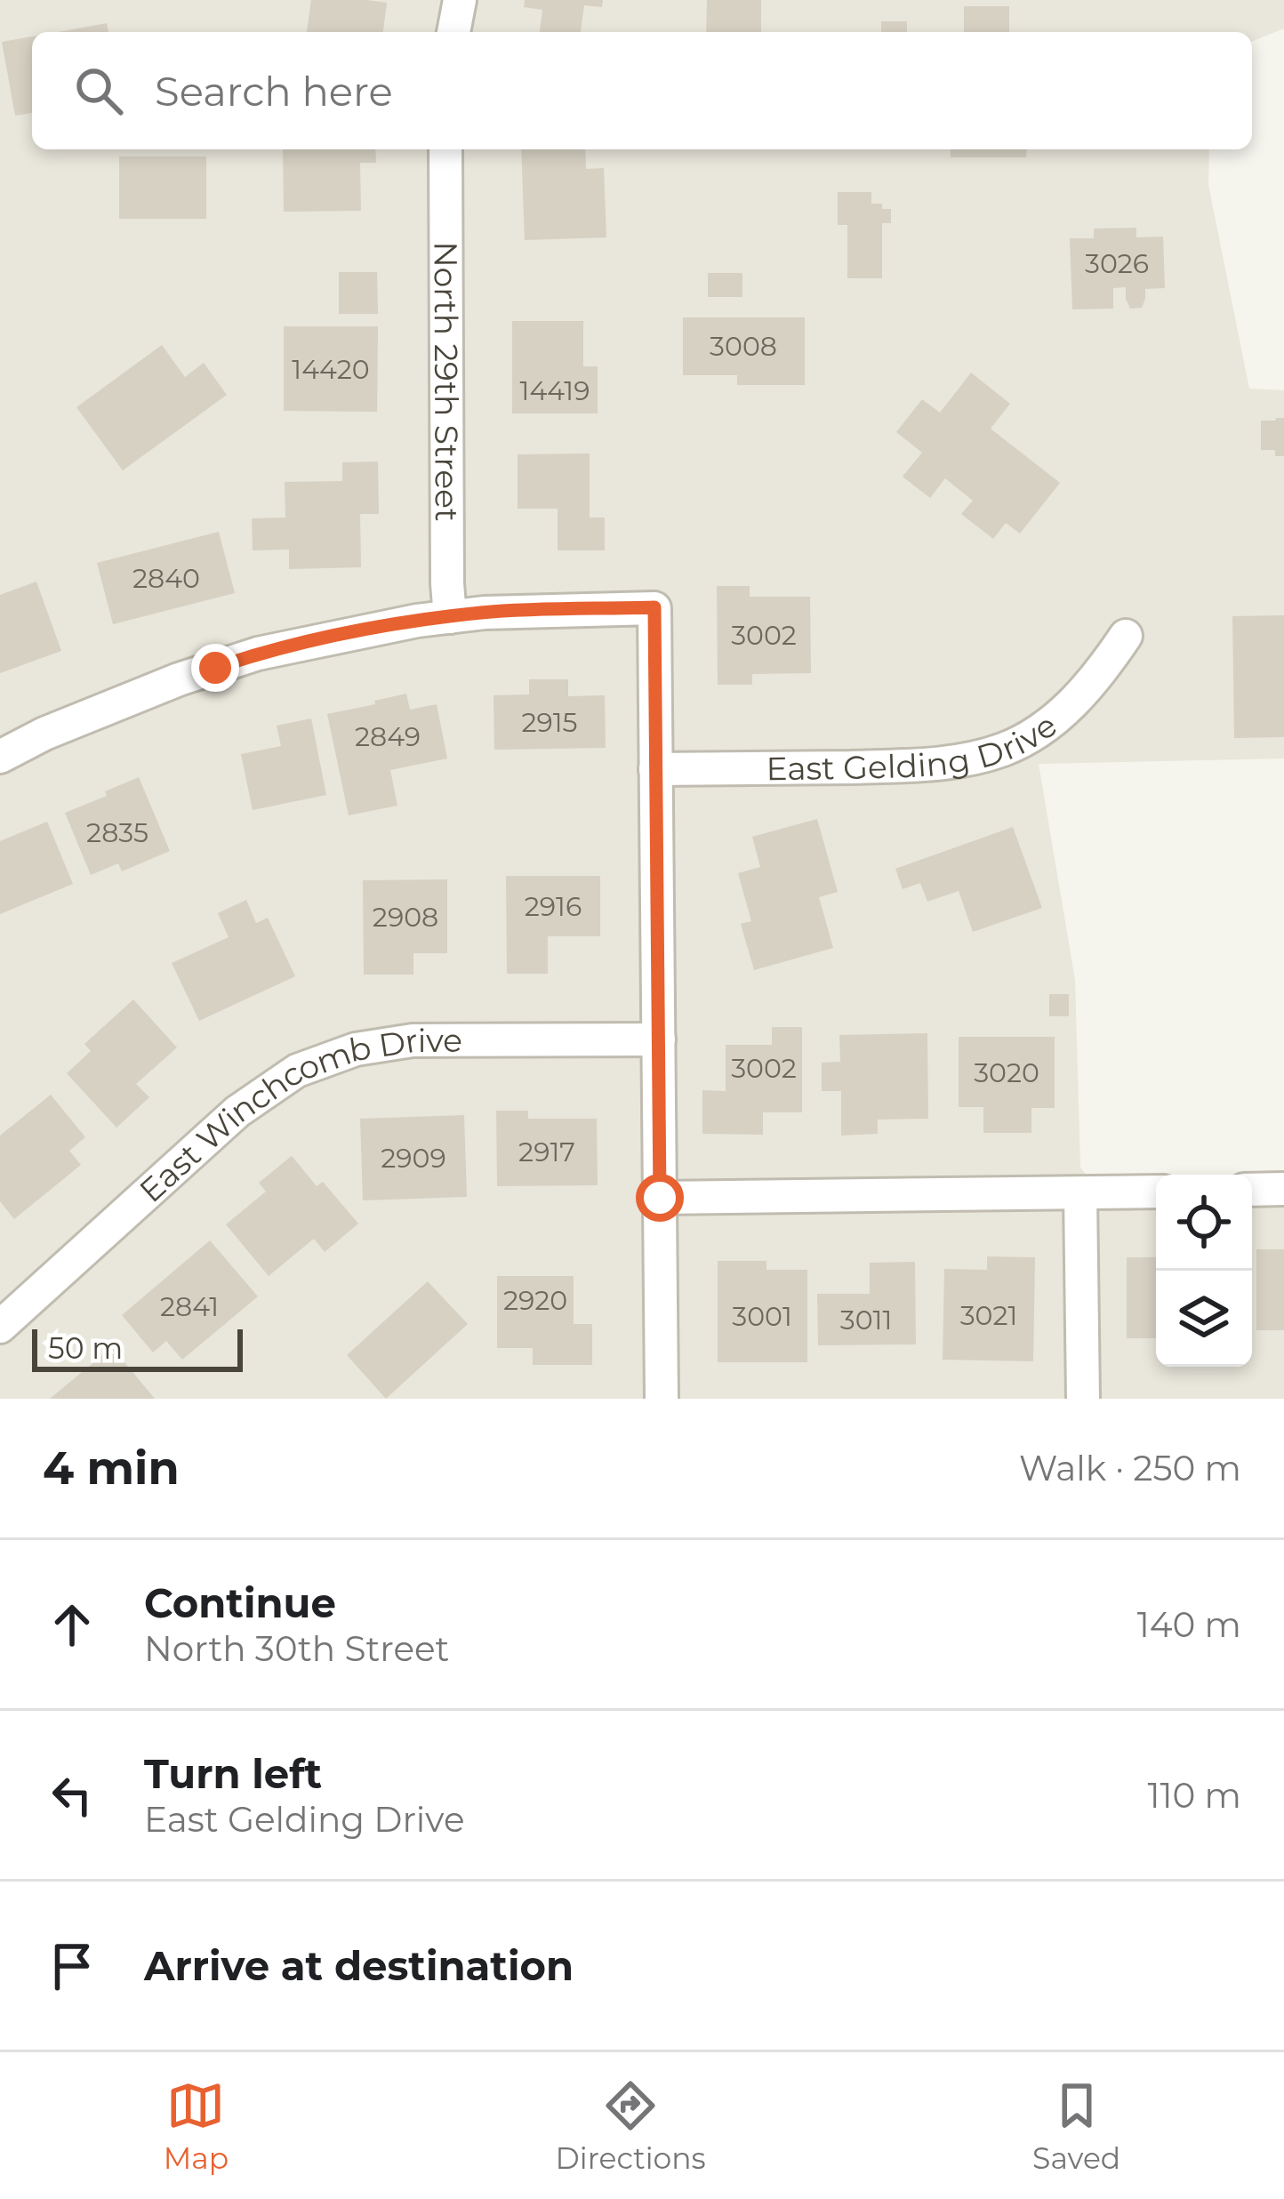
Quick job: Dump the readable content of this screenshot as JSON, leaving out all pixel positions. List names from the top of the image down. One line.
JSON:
{"streets":{"street":["North 29th Street","East Gelding Drive","East Winchcomb Drive"]},"house_numbers":["3026","3008","14420","14419","2840","3002","2915","2849","2835","2916","2908","3002","3020","2917","2909","2920","2841","3021","3001","3011"],"scale_bar":"50 m","page":{"search":"Search here","scale":"50 m","heading":["4 min","Walk · 250 m"],"list":[["Continue","North 30th Street","140 m"],["Turn left","East Gelding Drive","110 m"],"Arrive at destination"],"nav":["Map","Directions","Saved"]}}
